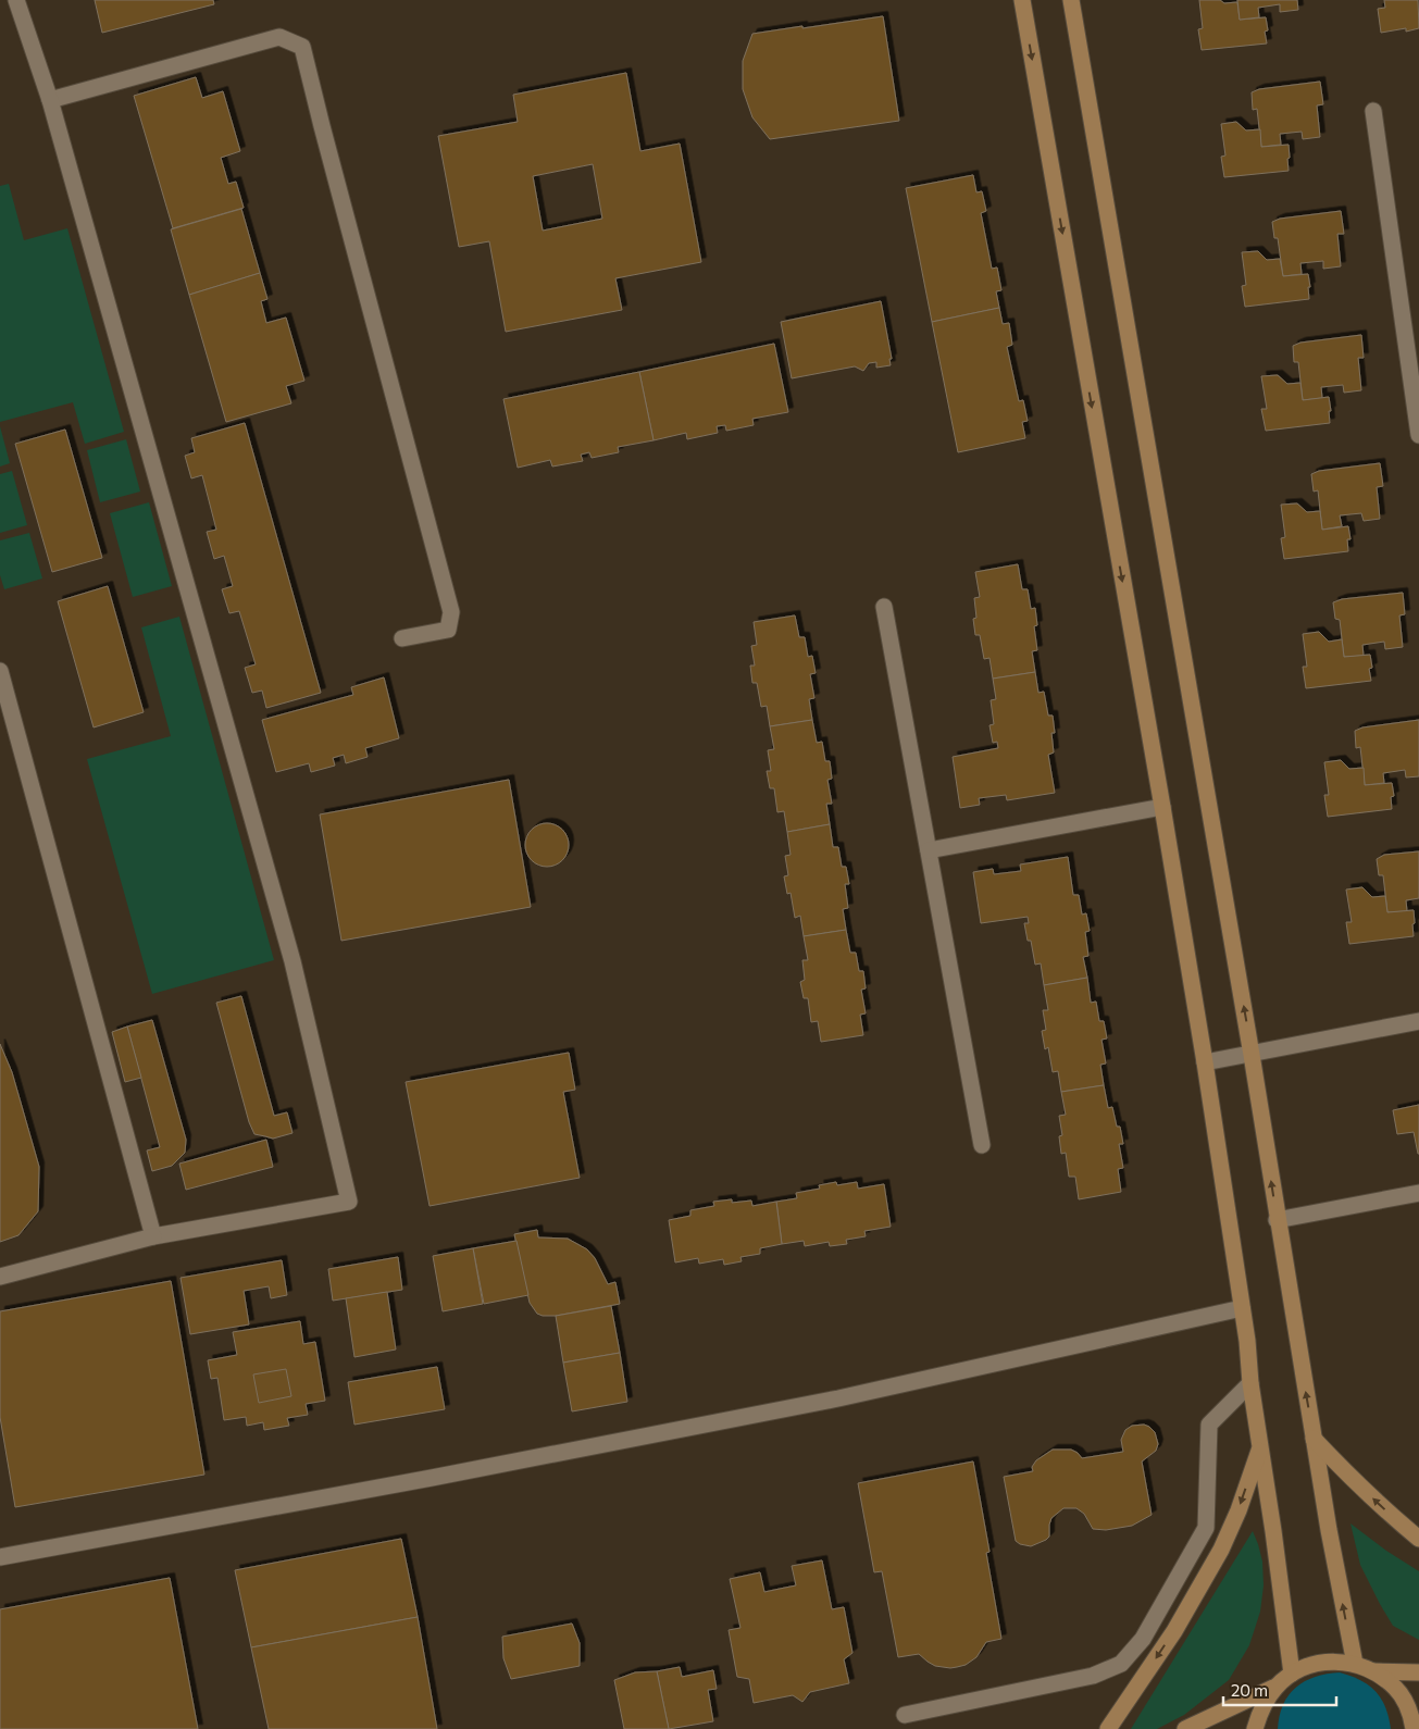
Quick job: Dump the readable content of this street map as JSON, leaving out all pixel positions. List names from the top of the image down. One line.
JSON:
{"scale_bar":"20 m"}
